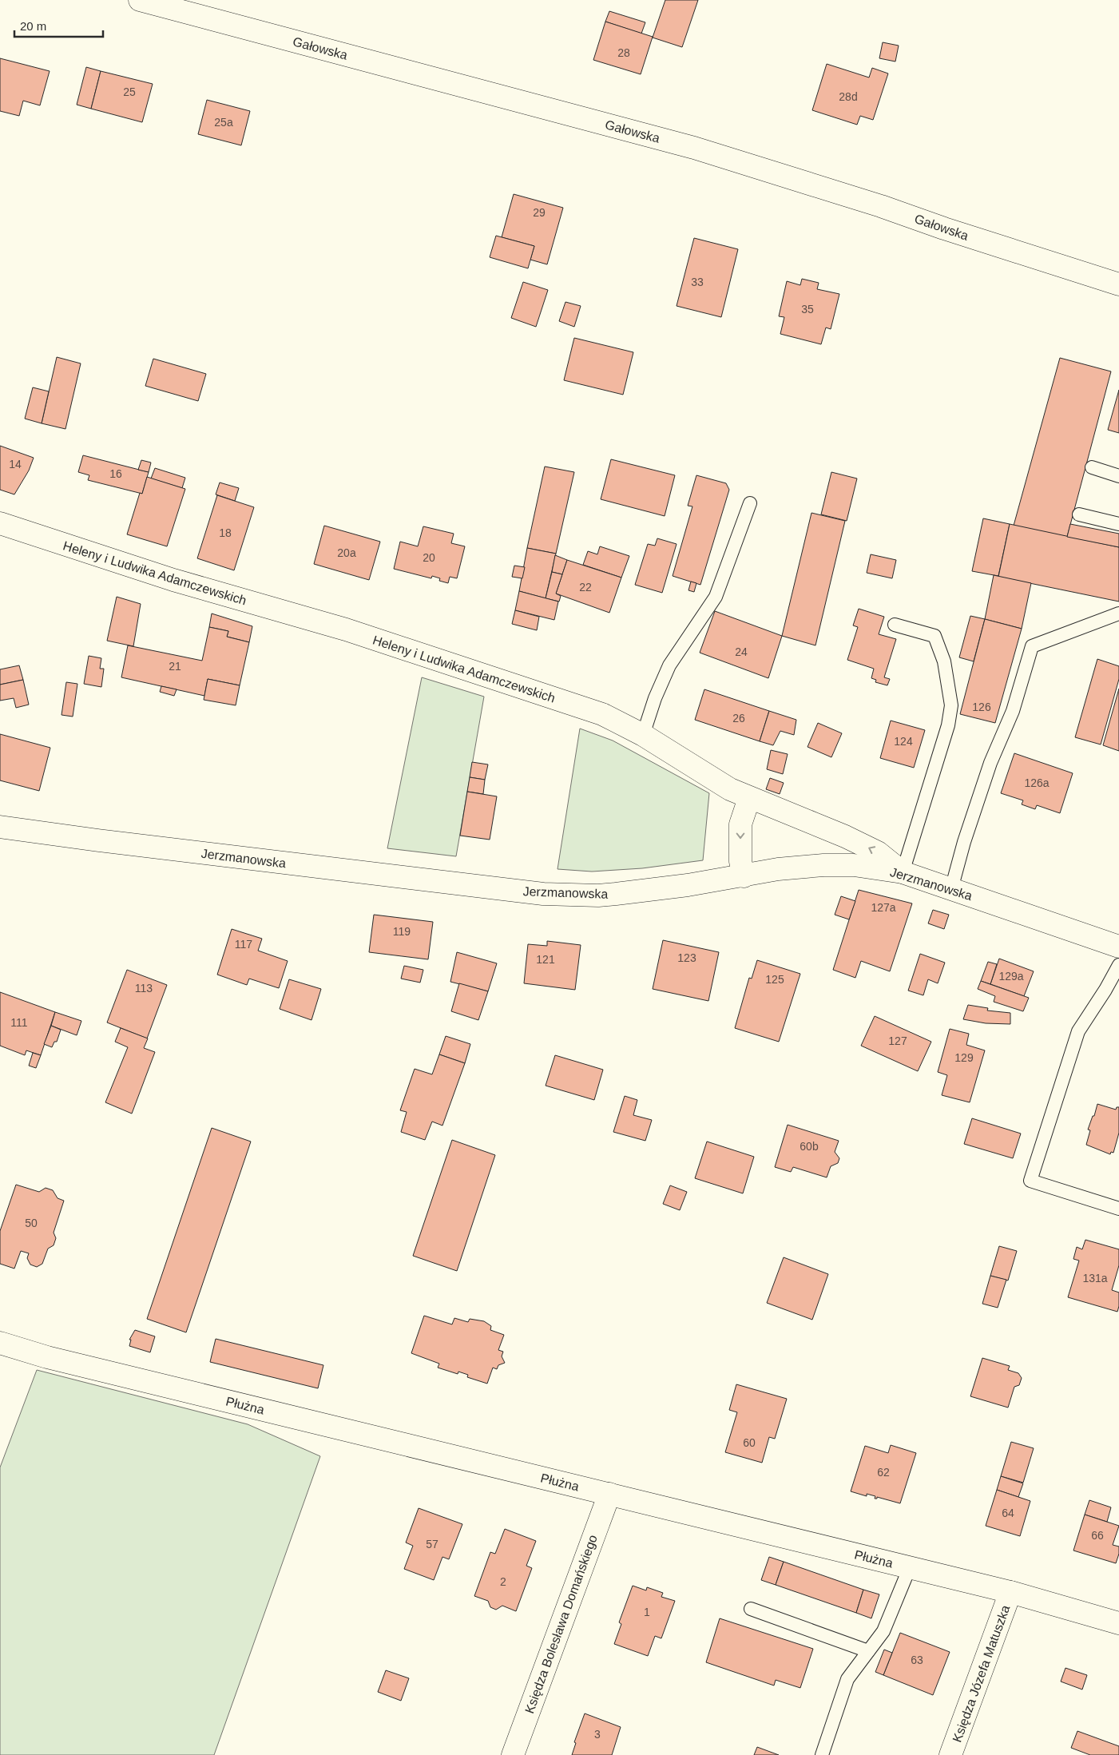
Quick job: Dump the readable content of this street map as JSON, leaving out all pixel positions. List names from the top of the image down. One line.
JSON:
{"streets":{"street":["Gałowska","Heleny i Ludwika Adamczewskich","Jerzmanowska","Płużna","Księdza Bolesława Domańskiego","Księdza Józefa Matuszka"]},"crossings":[["Heleny i Ludwika Adamczewskich","Jerzmanowska"],["Płużna","Księdza Bolesława Domańskiego"],["Płużna","Księdza Józefa Matuszka"]],"house_numbers":["28","25","28d","25a","29","33","35","14","16","18","20a","20","22","24","21","126","26","124","126a","127a","119","117","123","121","129a","125","113","111","127","129","60b","50","131a","60","62","64","66","57","2","1","63","3"],"scale_bar":"20 m"}
